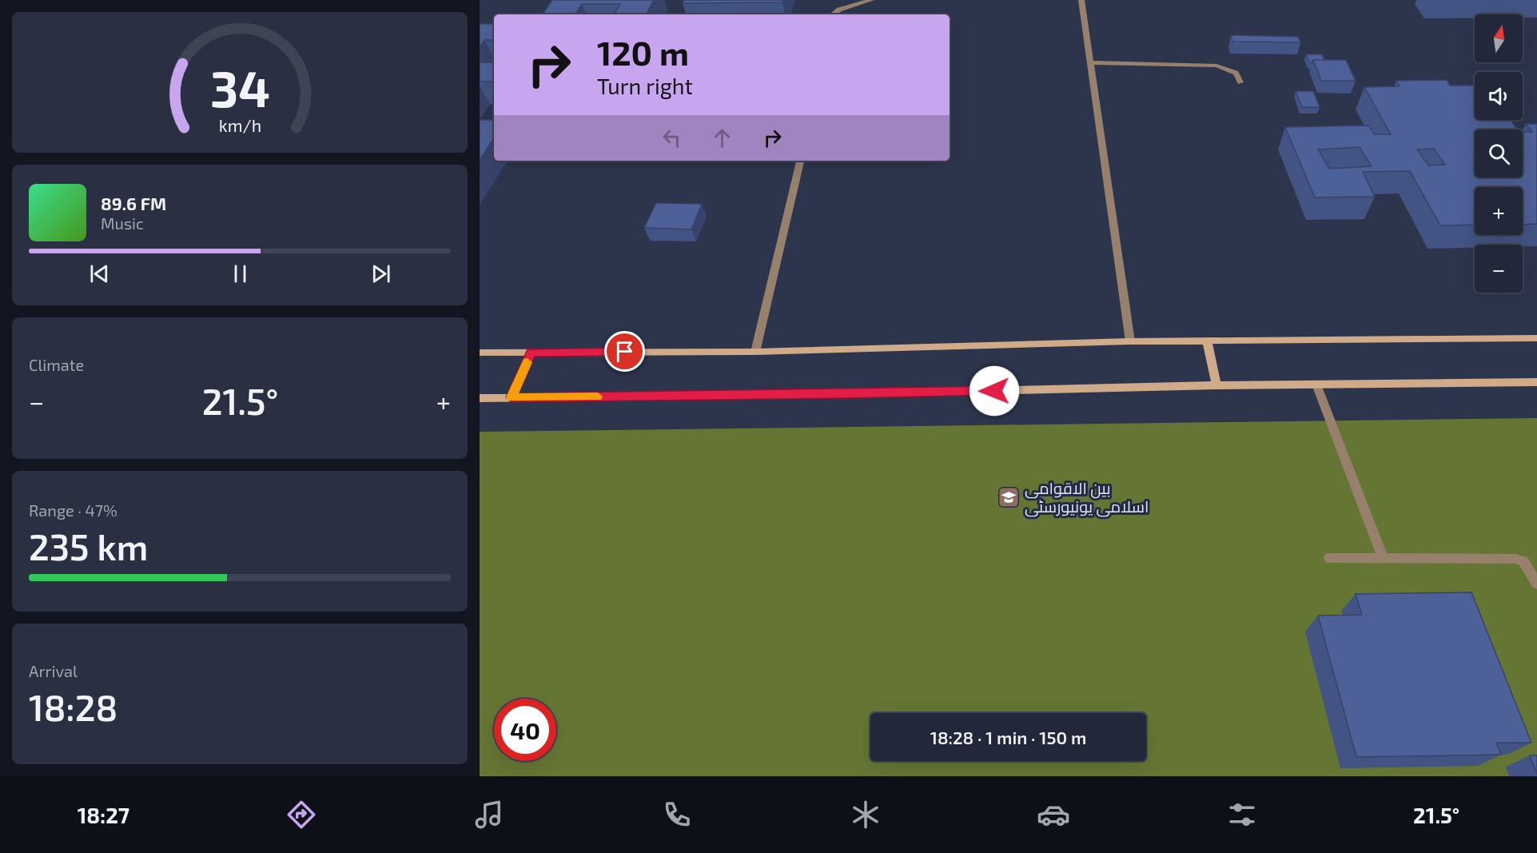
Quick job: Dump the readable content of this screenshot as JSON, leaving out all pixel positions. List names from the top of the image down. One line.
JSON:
{"places":{"school or university":["بین الاقوامی اسلامی یونیورسٹی"]},"north":"top","page":{"map_buttons":["+","−"],"turn":["120 m","Turn right"],"song":["89.6 FM","Music"],"tile":["Climate",["Range · 47%","235 km"],["Arrival","18:28"]],"heat":["−","21.5°","+"],"limit":"40","trip":"18:28 · 1 min · 150 m","tabs":["18:27","21.5°"],"gauge":["34","km/h"]}}
